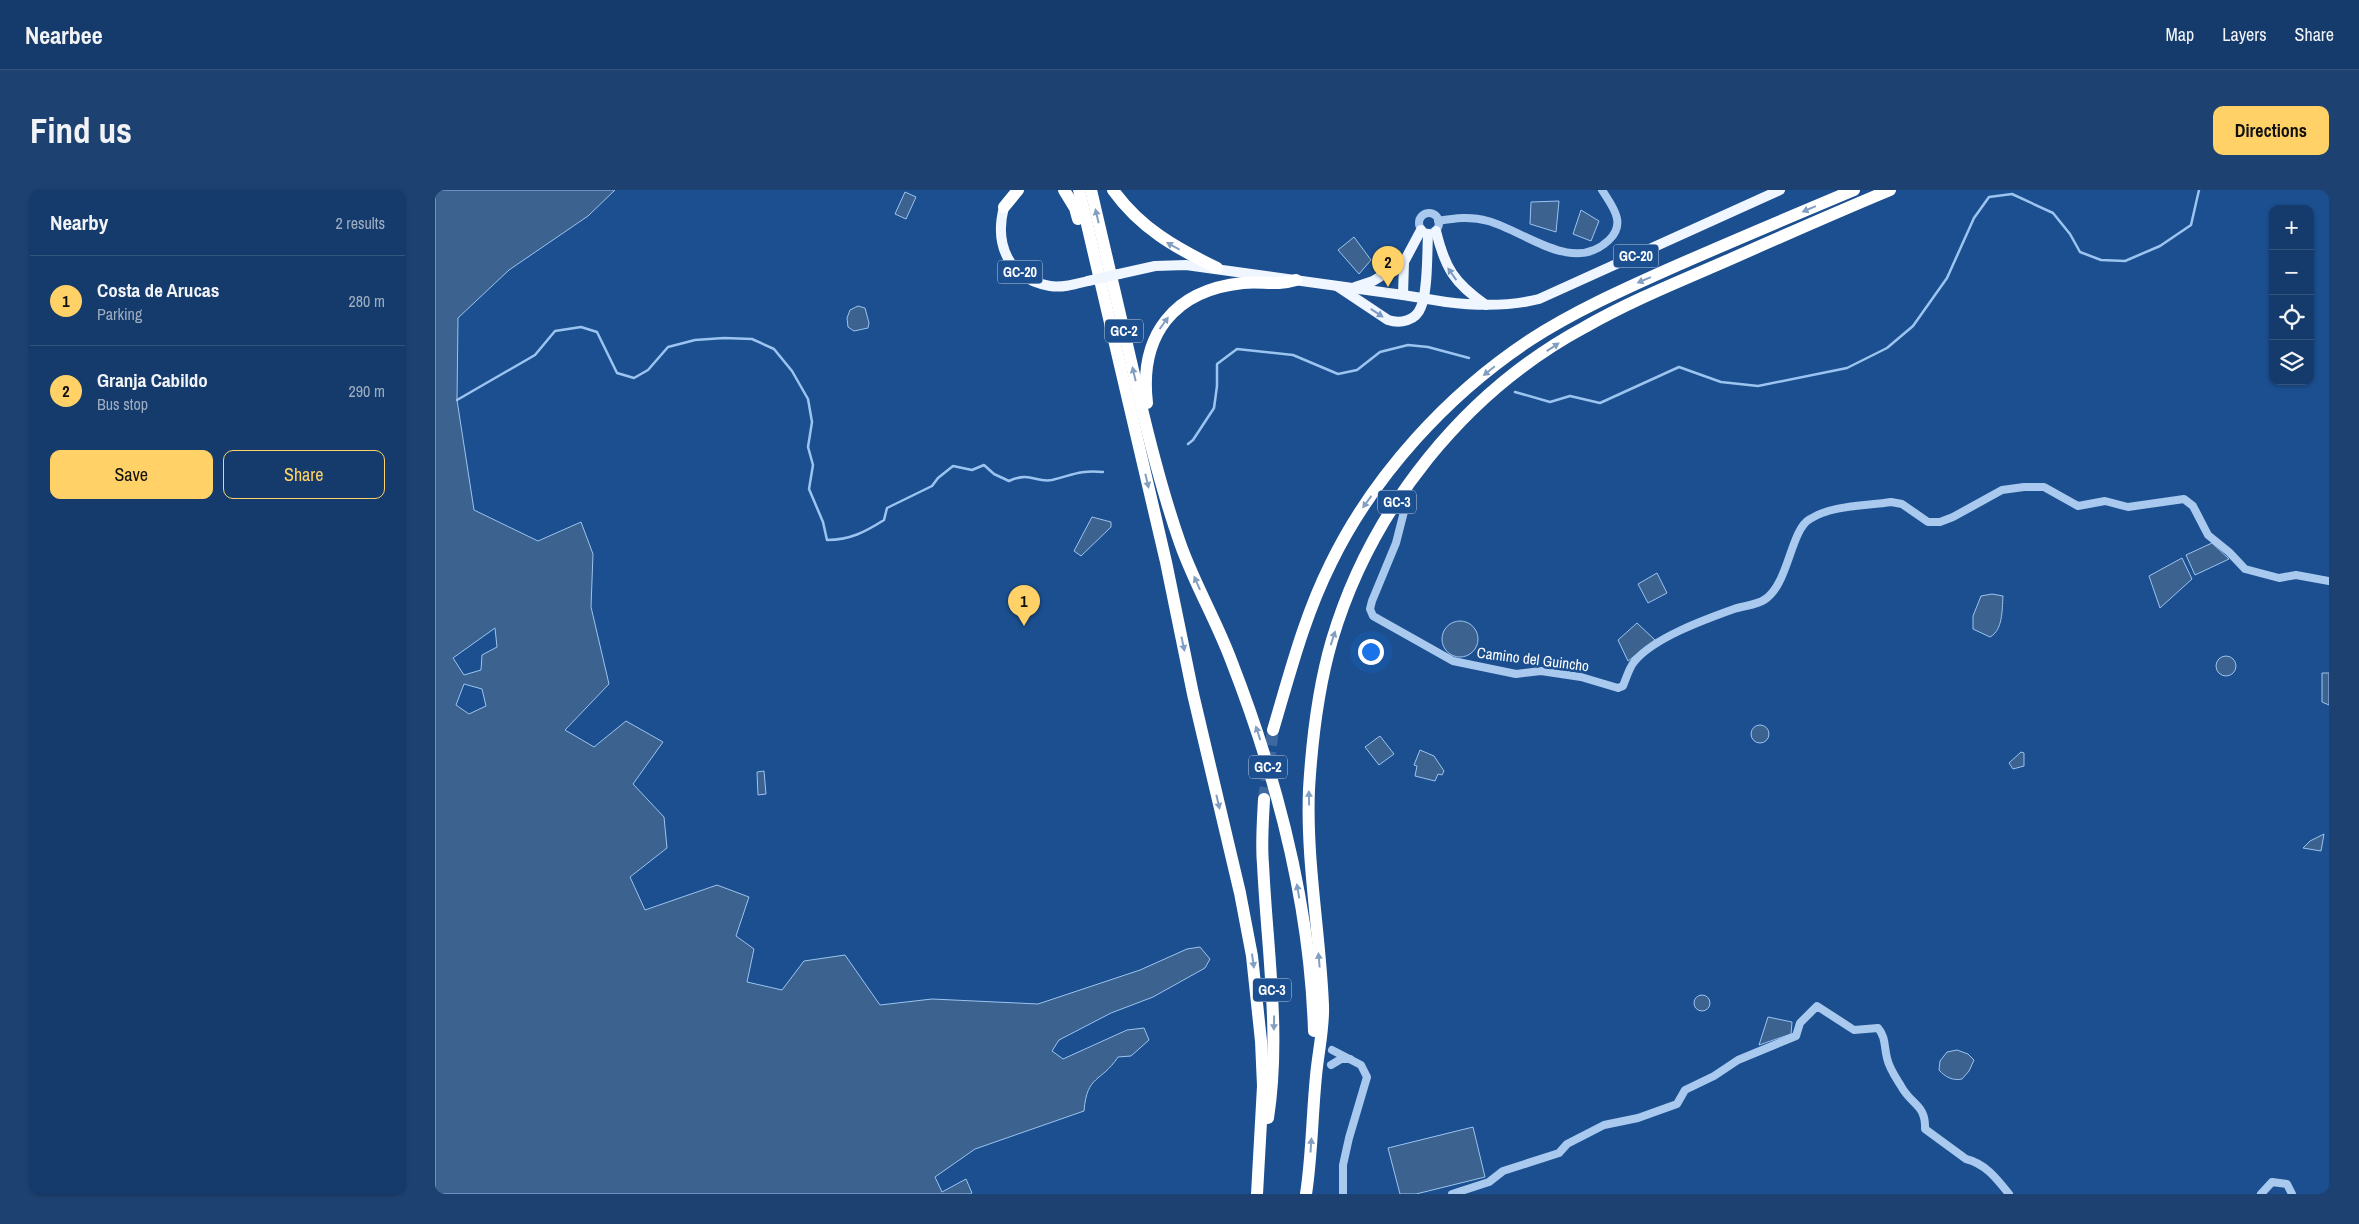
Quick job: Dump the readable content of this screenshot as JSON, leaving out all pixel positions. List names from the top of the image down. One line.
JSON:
{"streets":{"highway":["GC-2","GC-3"],"main road":["GC-20"],"street":["Camino del Guincho"]},"crossings":[["GC-2","GC-3"]],"page":{"header":"Nearbee","nav":["Map","Layers","Share"],"buttons":["Directions",["Save","Share"]],"title":"Find us","heading":["Nearby","2 results"],"map_buttons":["+","−"],"pins":["2","1"],"list":[{"mark":"1","name":"Costa de Arucas","note":"Parking","value":"280 m"},{"mark":"2","name":"Granja Cabildo","note":"Bus stop","value":"290 m"}]}}
